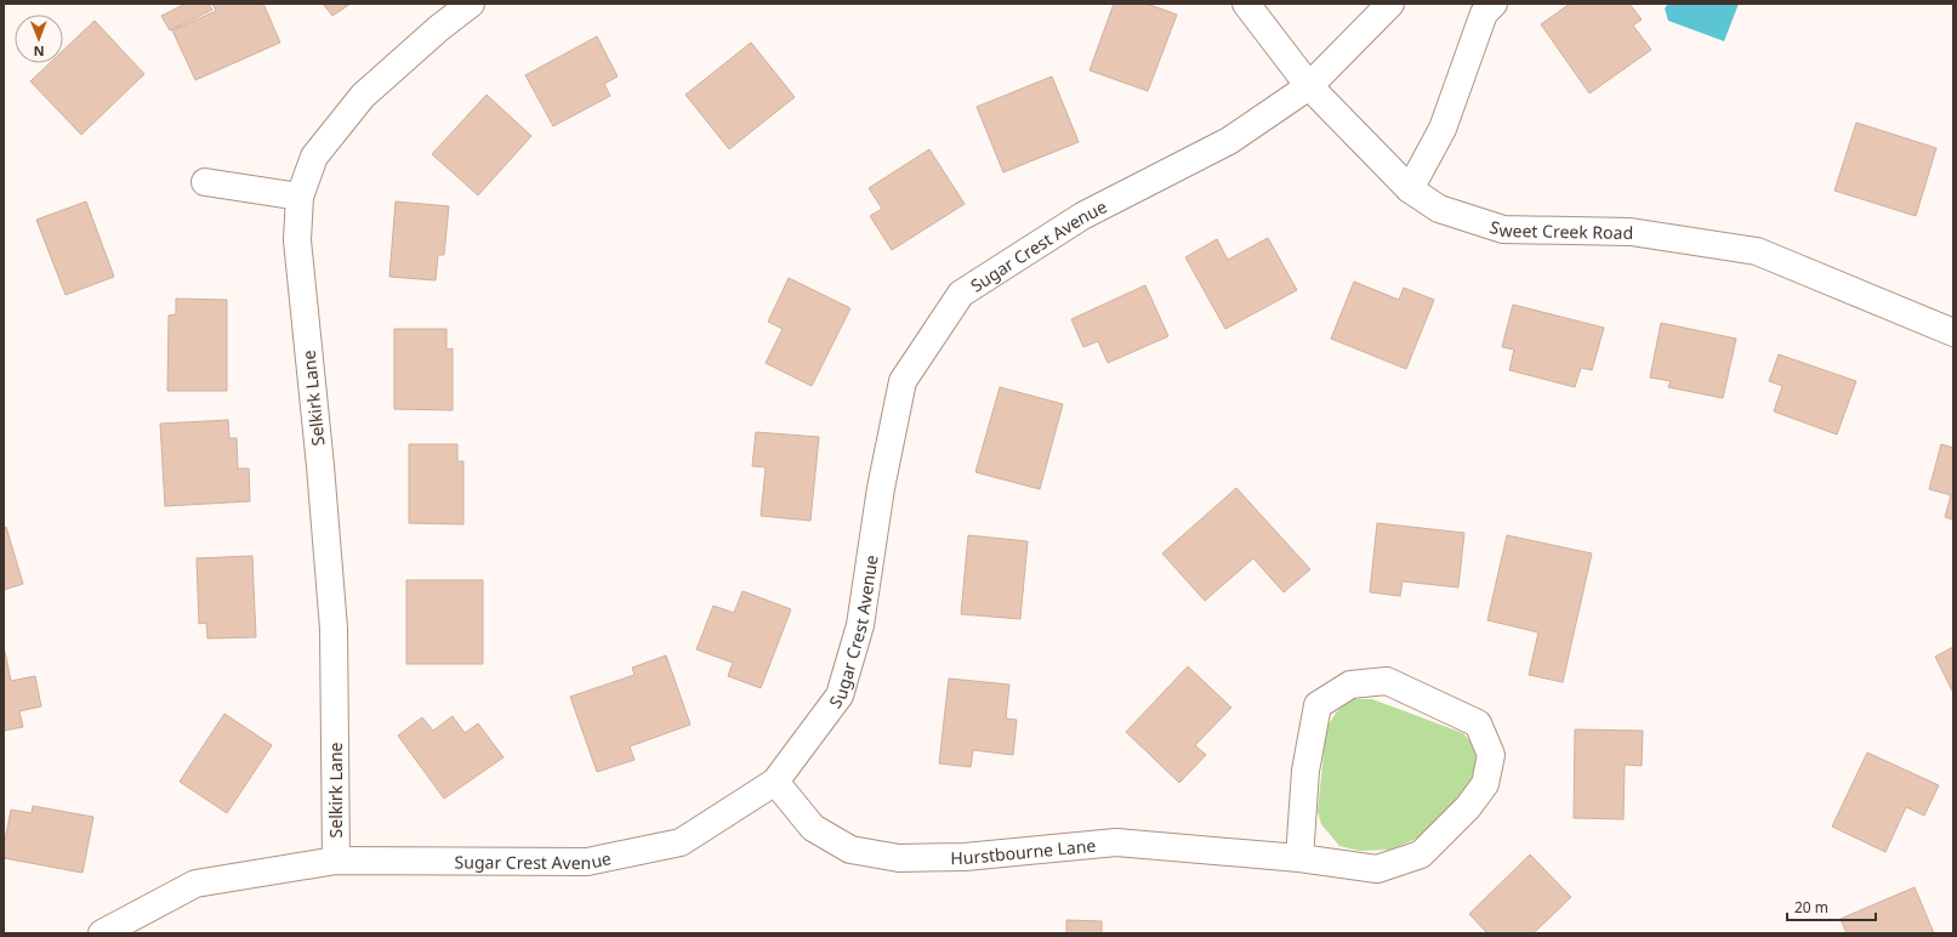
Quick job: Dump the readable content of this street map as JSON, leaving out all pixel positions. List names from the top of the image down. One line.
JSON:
{"streets":{"street":["Sweet Creek Road","Sugar Crest Avenue","Selkirk Lane","Hurstbourne Lane"]},"crossings":[["Sweet Creek Road","Sugar Crest Avenue"],["Sugar Crest Avenue","Selkirk Lane"],["Sugar Crest Avenue","Hurstbourne Lane"]],"scale_bar":"20 m","north":"bottom"}
